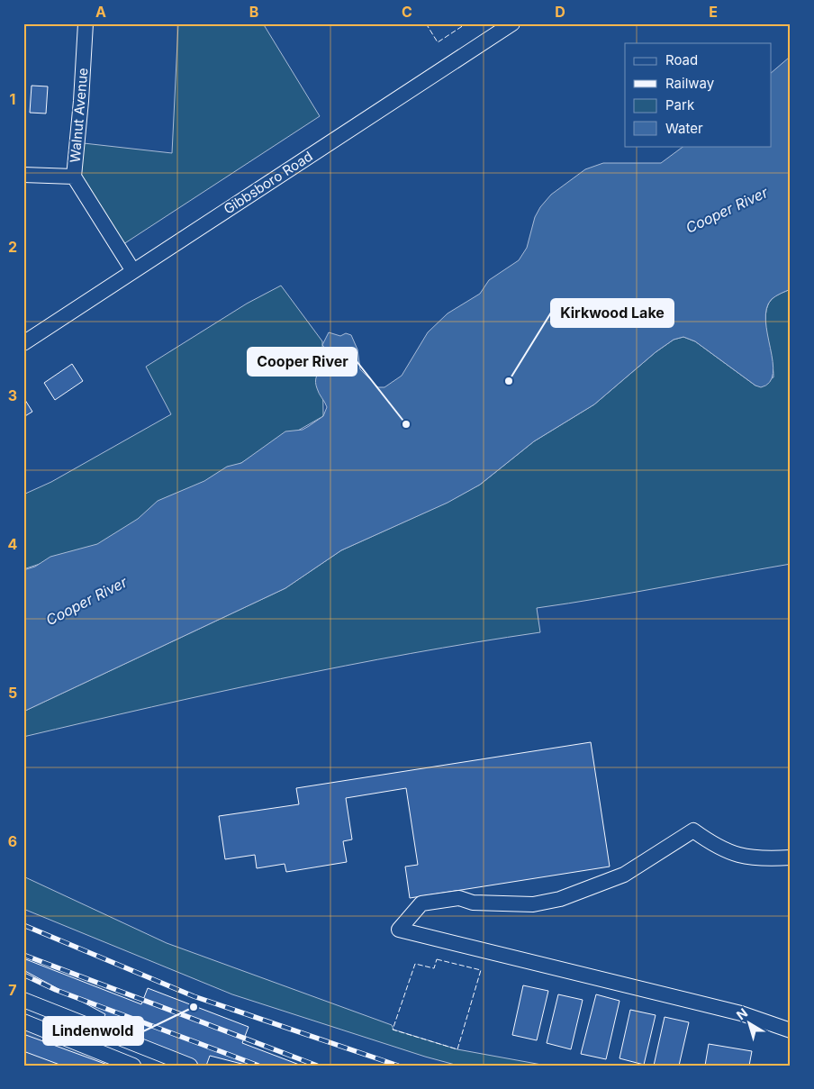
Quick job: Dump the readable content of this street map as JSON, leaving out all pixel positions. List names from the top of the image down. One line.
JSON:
{"streets":{"street":["Walnut Avenue","Gibbsboro Road"]},"crossings":[["Walnut Avenue","Gibbsboro Road"]],"water":["Cooper River"],"places":["Kirkwood Lake","Cooper River","Lindenwold"],"legend":["Road","Railway","Park","Water"],"north":"top left","grid":{"columns":["A","B","C","D","E"],"rows":["1","2","3","4","5","6","7"]}}
